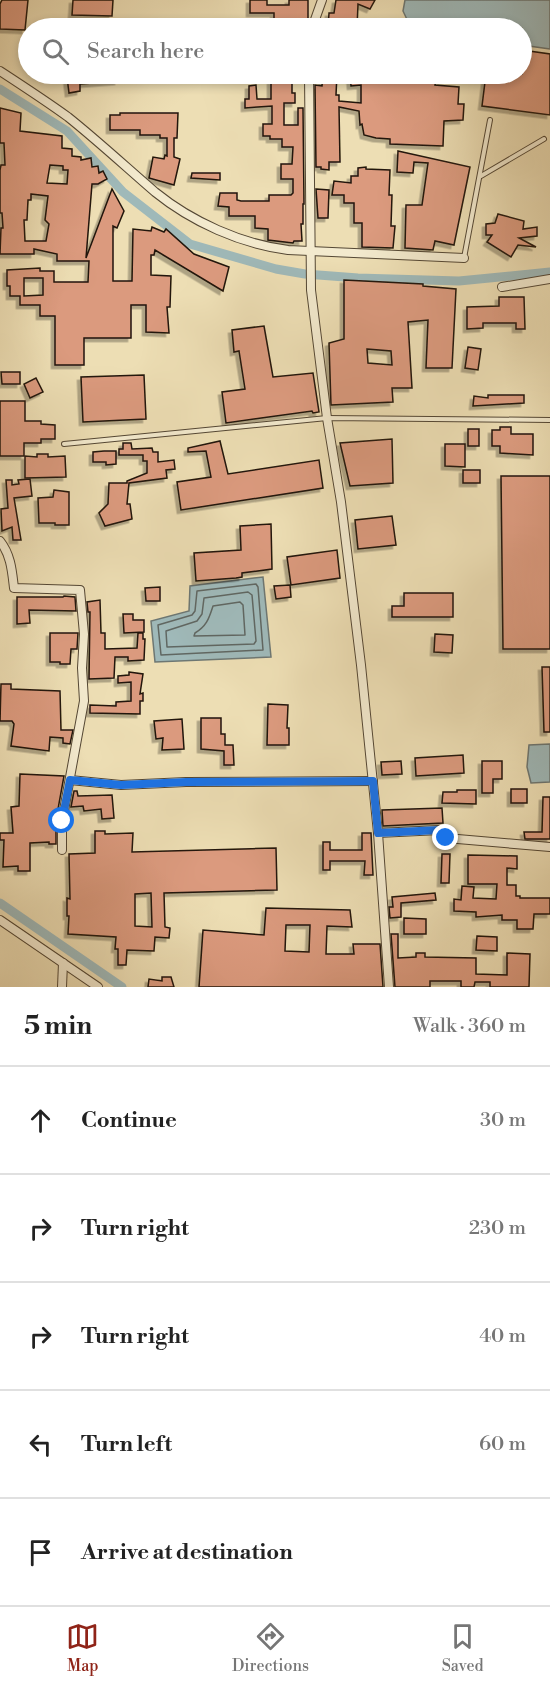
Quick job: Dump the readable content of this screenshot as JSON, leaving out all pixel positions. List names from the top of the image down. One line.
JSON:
{"page":{"search":"Search here","heading":["5 min","Walk · 360 m"],"list":[["Continue","30 m"],["Turn right","230 m"],["Turn right","40 m"],["Turn left","60 m"],"Arrive at destination"],"nav":["Map","Directions","Saved"]}}
